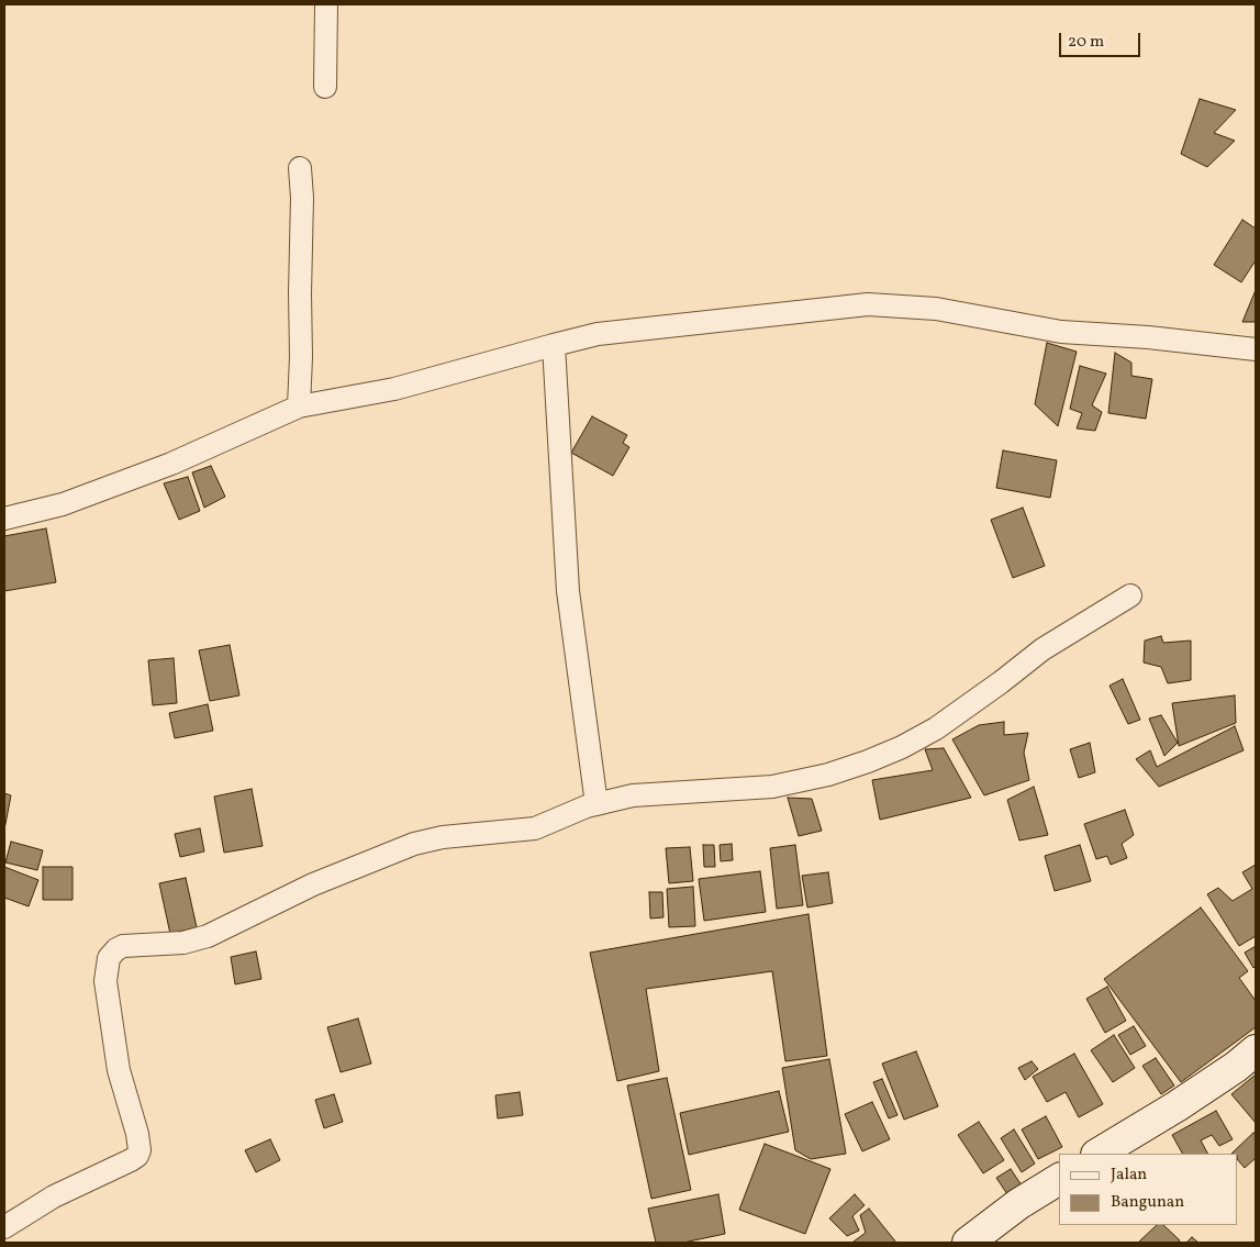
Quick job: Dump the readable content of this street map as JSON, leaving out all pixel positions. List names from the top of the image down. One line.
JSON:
{"legend":["Jalan","Bangunan"],"scale_bar":"20 m"}
